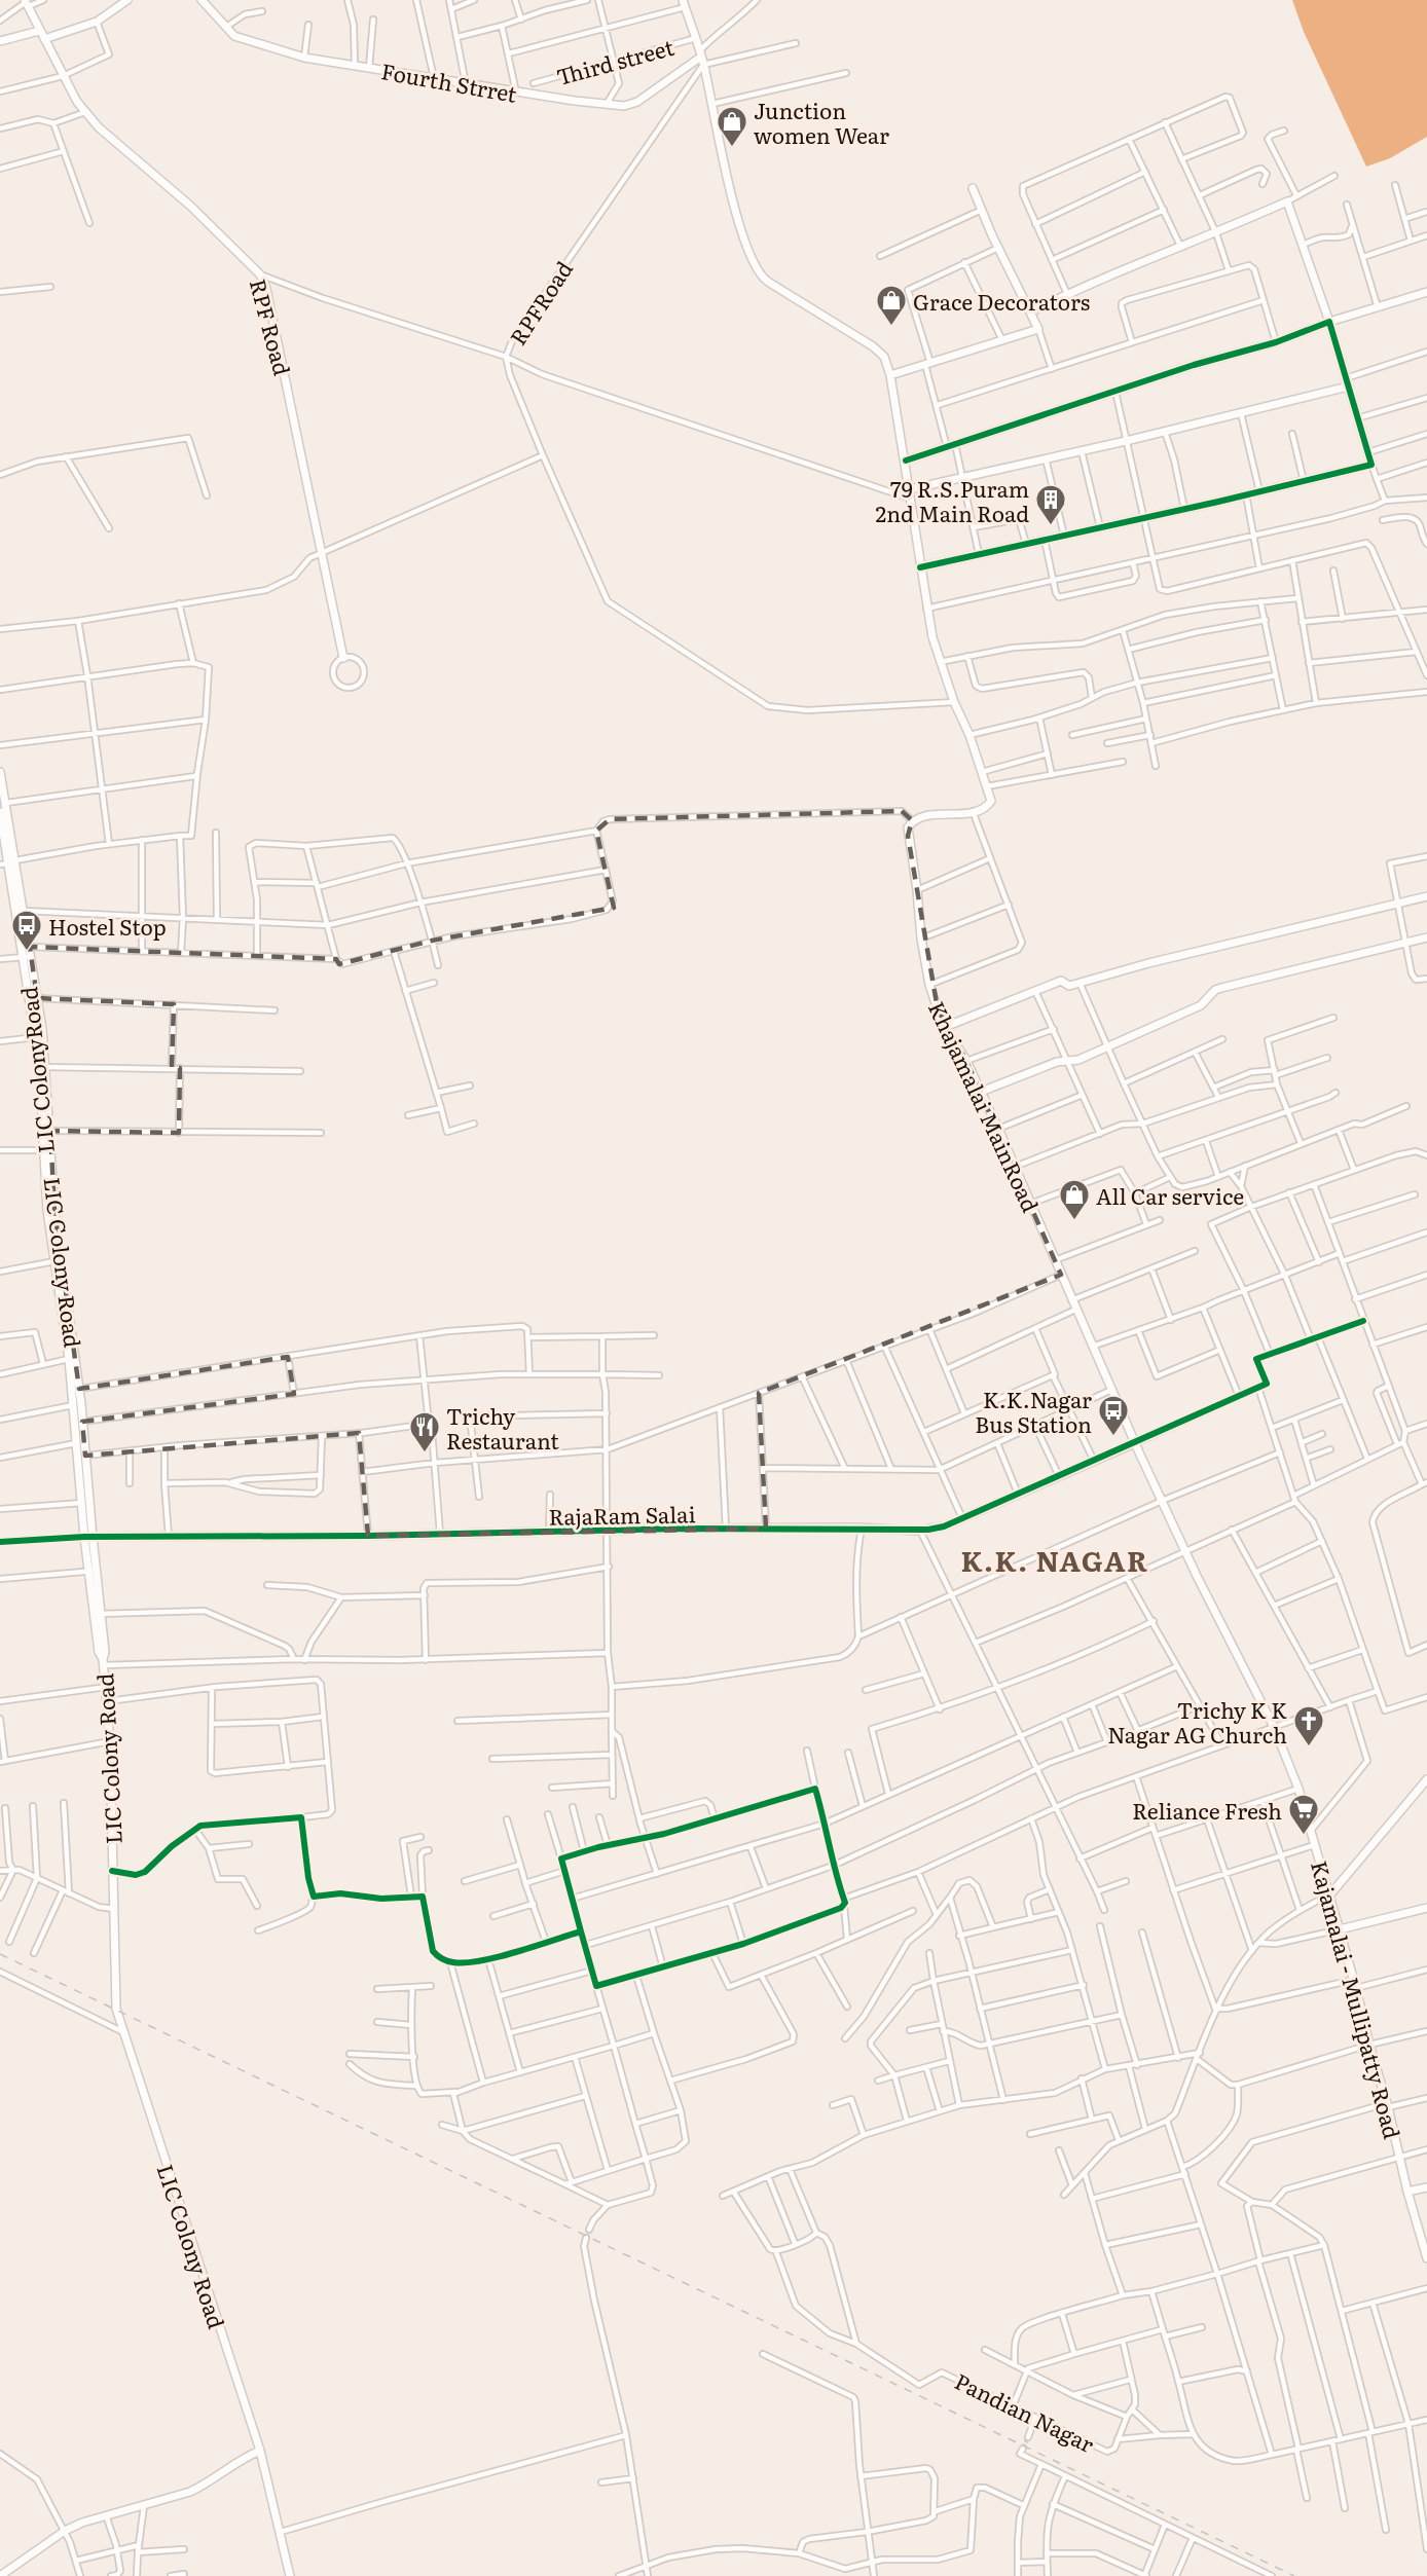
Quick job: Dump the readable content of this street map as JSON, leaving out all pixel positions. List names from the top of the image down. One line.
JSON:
{"streets":{"street":["Third street","Fourth Strret","RPFRoad","RPF Road","LIC ColonyRoad","Khajamalai MainRoad","LIC Colony Road","RajaRam Salai","Kajamalai - Mullipatty Road","Pandian Nagar"]},"crossings":[["Fourth Strret","RPFRoad"],["LIC ColonyRoad","LIC Colony Road"],["LIC ColonyRoad","RajaRam Salai"],["Khajamalai MainRoad","RajaRam Salai"],["Khajamalai MainRoad","Kajamalai - Mullipatty Road"],["LIC Colony Road","RajaRam Salai"],["RajaRam Salai","Kajamalai - Mullipatty Road"]],"districts":["K.K. NAGAR"],"places":{"shop":["Junction women Wear","Grace Decorators","All Car service"],"building":["79 R.S.Puram 2nd Main Road"],"bus stop":["Hostel Stop","K.K.Nagar Bus Station"],"restaurant":["Trichy Restaurant"],"church":["Trichy K K Nagar AG Church"],"supermarket":["Reliance Fresh"]}}
